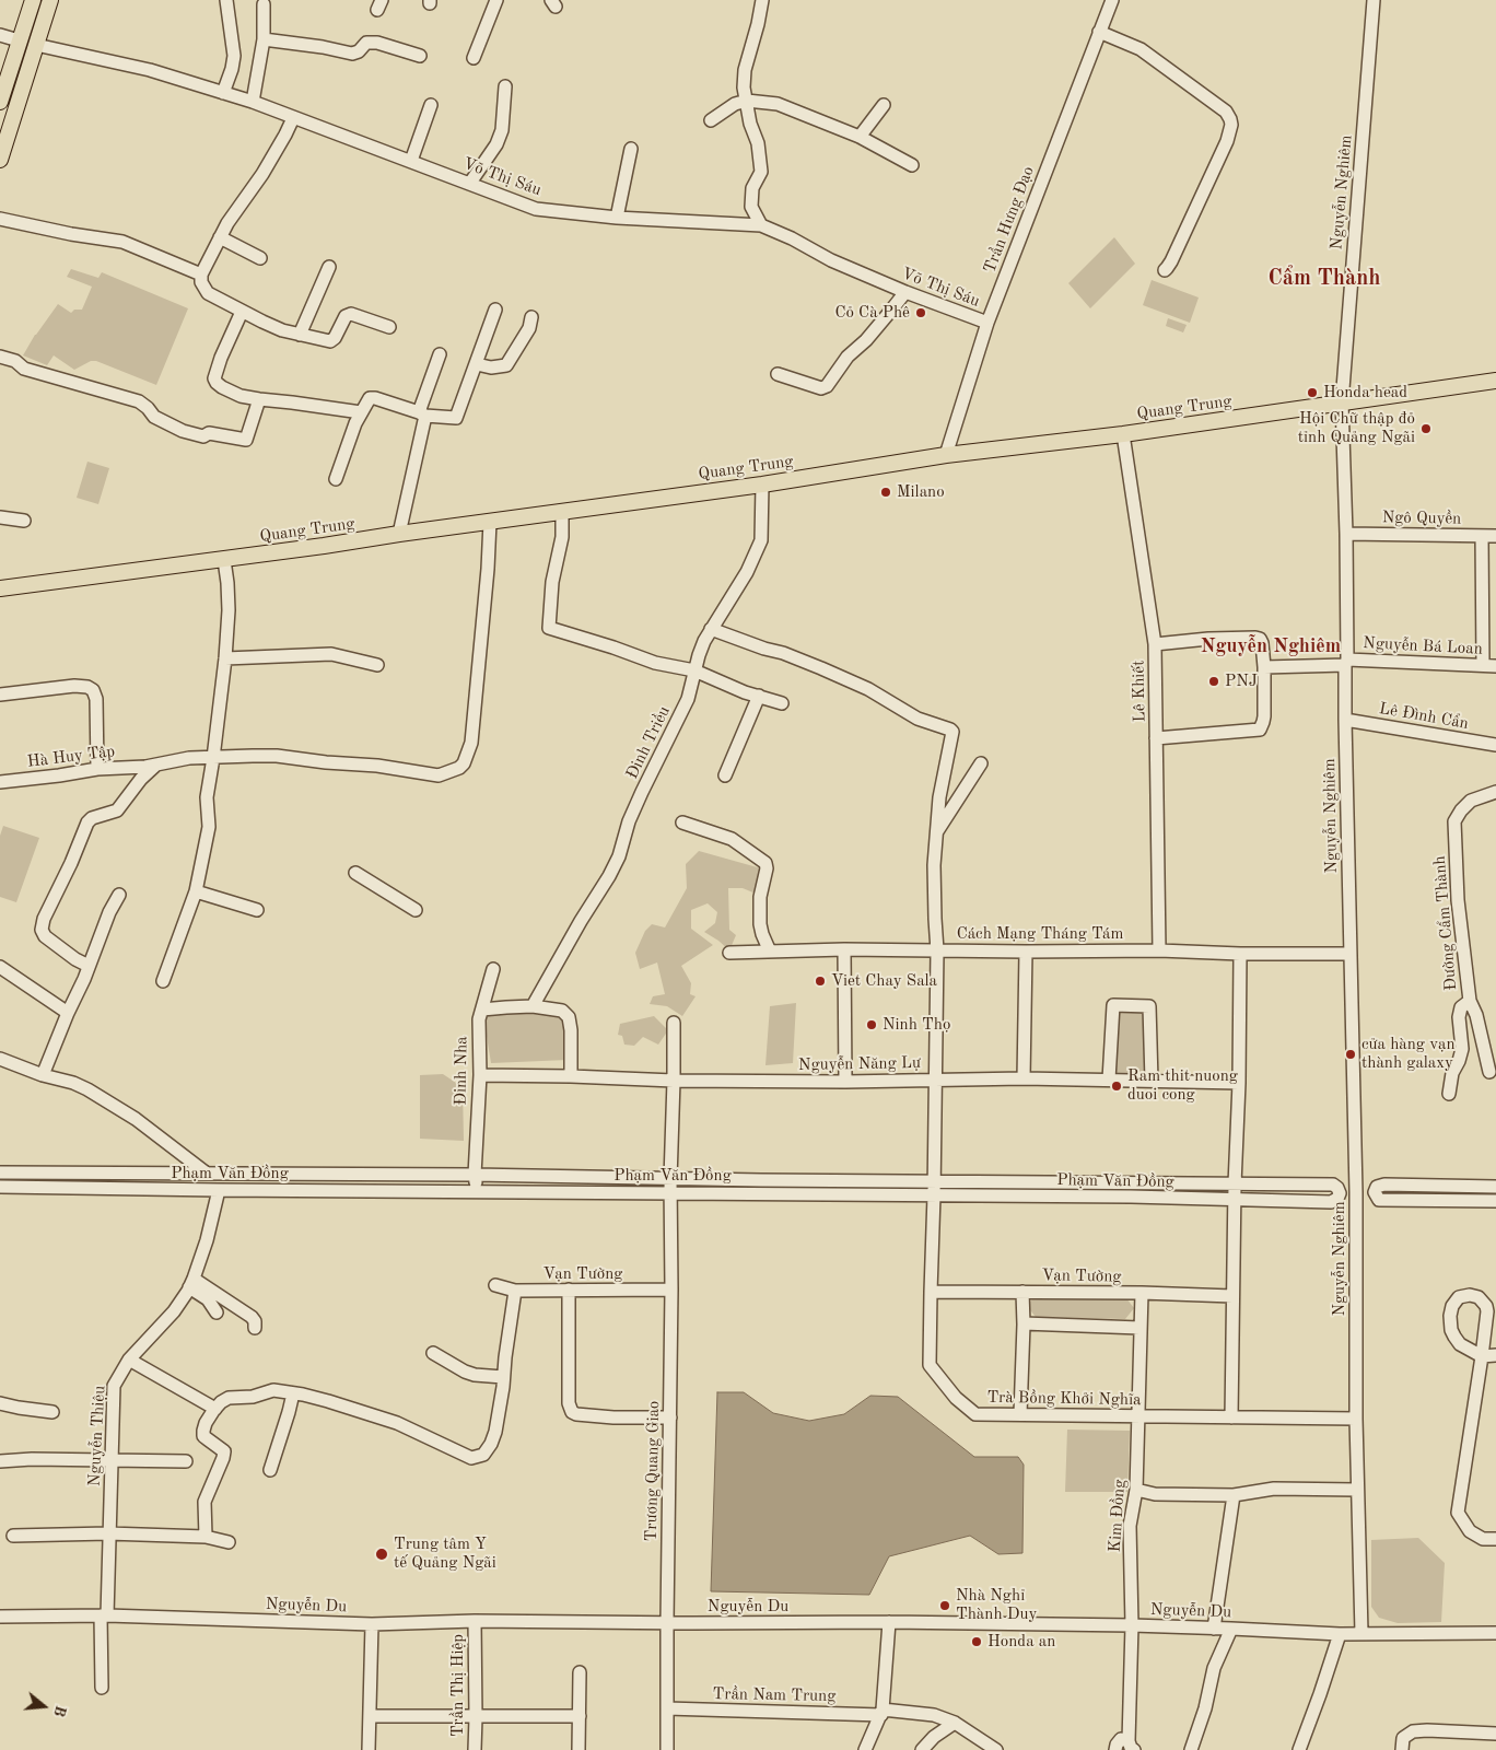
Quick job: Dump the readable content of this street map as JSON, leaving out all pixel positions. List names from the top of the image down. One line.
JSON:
{"streets":{"main road":["Quang Trung"],"street":["Võ Thị Sáu","Nguyễn Nghiêm","Trần Hưng Đạo","Ngô Quyền","Nguyễn Bá Loan","Lê Khiết","Lê Đình Cẩn","Đinh Triều","Hà Huy Tập","Đường Cẩm Thành","Cách Mạng Tháng Tám","Nguyễn Năng Lự","Đinh Nha","Phạm Văn Đồng","Vạn Tường","Trà Bồng Khởi Nghĩa","Nguyễn Thiệu","Trương Quang Giao","Kim Đồng","Nguyễn Du","Trần Thị Hiệp","Trần Nam Trung"]},"crossings":[["Võ Thị Sáu","Trần Hưng Đạo"],["Nguyễn Nghiêm","Quang Trung"],["Nguyễn Nghiêm","Ngô Quyền"],["Nguyễn Nghiêm","Nguyễn Bá Loan"],["Nguyễn Nghiêm","Lê Đình Cẩn"],["Nguyễn Nghiêm","Cách Mạng Tháng Tám"],["Nguyễn Nghiêm","Phạm Văn Đồng"],["Nguyễn Nghiêm","Trà Bồng Khởi Nghĩa"],["Nguyễn Nghiêm","Nguyễn Du"],["Trần Hưng Đạo","Quang Trung"],["Quang Trung","Lê Khiết"],["Quang Trung","Đinh Triều"],["Quang Trung","Hà Huy Tập"],["Lê Khiết","Cách Mạng Tháng Tám"],["Nguyễn Năng Lự","Đinh Nha"],["Đinh Nha","Phạm Văn Đồng"],["Phạm Văn Đồng","Trà Bồng Khởi Nghĩa"],["Phạm Văn Đồng","Nguyễn Thiệu"],["Phạm Văn Đồng","Trương Quang Giao"],["Vạn Tường","Trà Bồng Khởi Nghĩa"],["Vạn Tường","Trương Quang Giao"],["Vạn Tường","Kim Đồng"],["Trà Bồng Khởi Nghĩa","Kim Đồng"],["Nguyễn Thiệu","Nguyễn Du"],["Trương Quang Giao","Nguyễn Du"],["Trương Quang Giao","Trần Nam Trung"],["Kim Đồng","Nguyễn Du"],["Nguyễn Du","Trần Thị Hiệp"]],"districts":["Cẩm Thành","Nguyễn Nghiêm"],"places":["Cỏ Cà Phê","Honda head","Hội Chữ thập đỏ tỉnh Quảng Ngãi","Milano","PNJ","Viet Chay Sala","Ninh Thọ","cửa hàng vạn thành galaxy","Ram thit nuong duoi cong","Trung tâm Y tế Quảng Ngãi","Nhà Nghỉ Thành Duy","Honda an"],"north":"right"}
